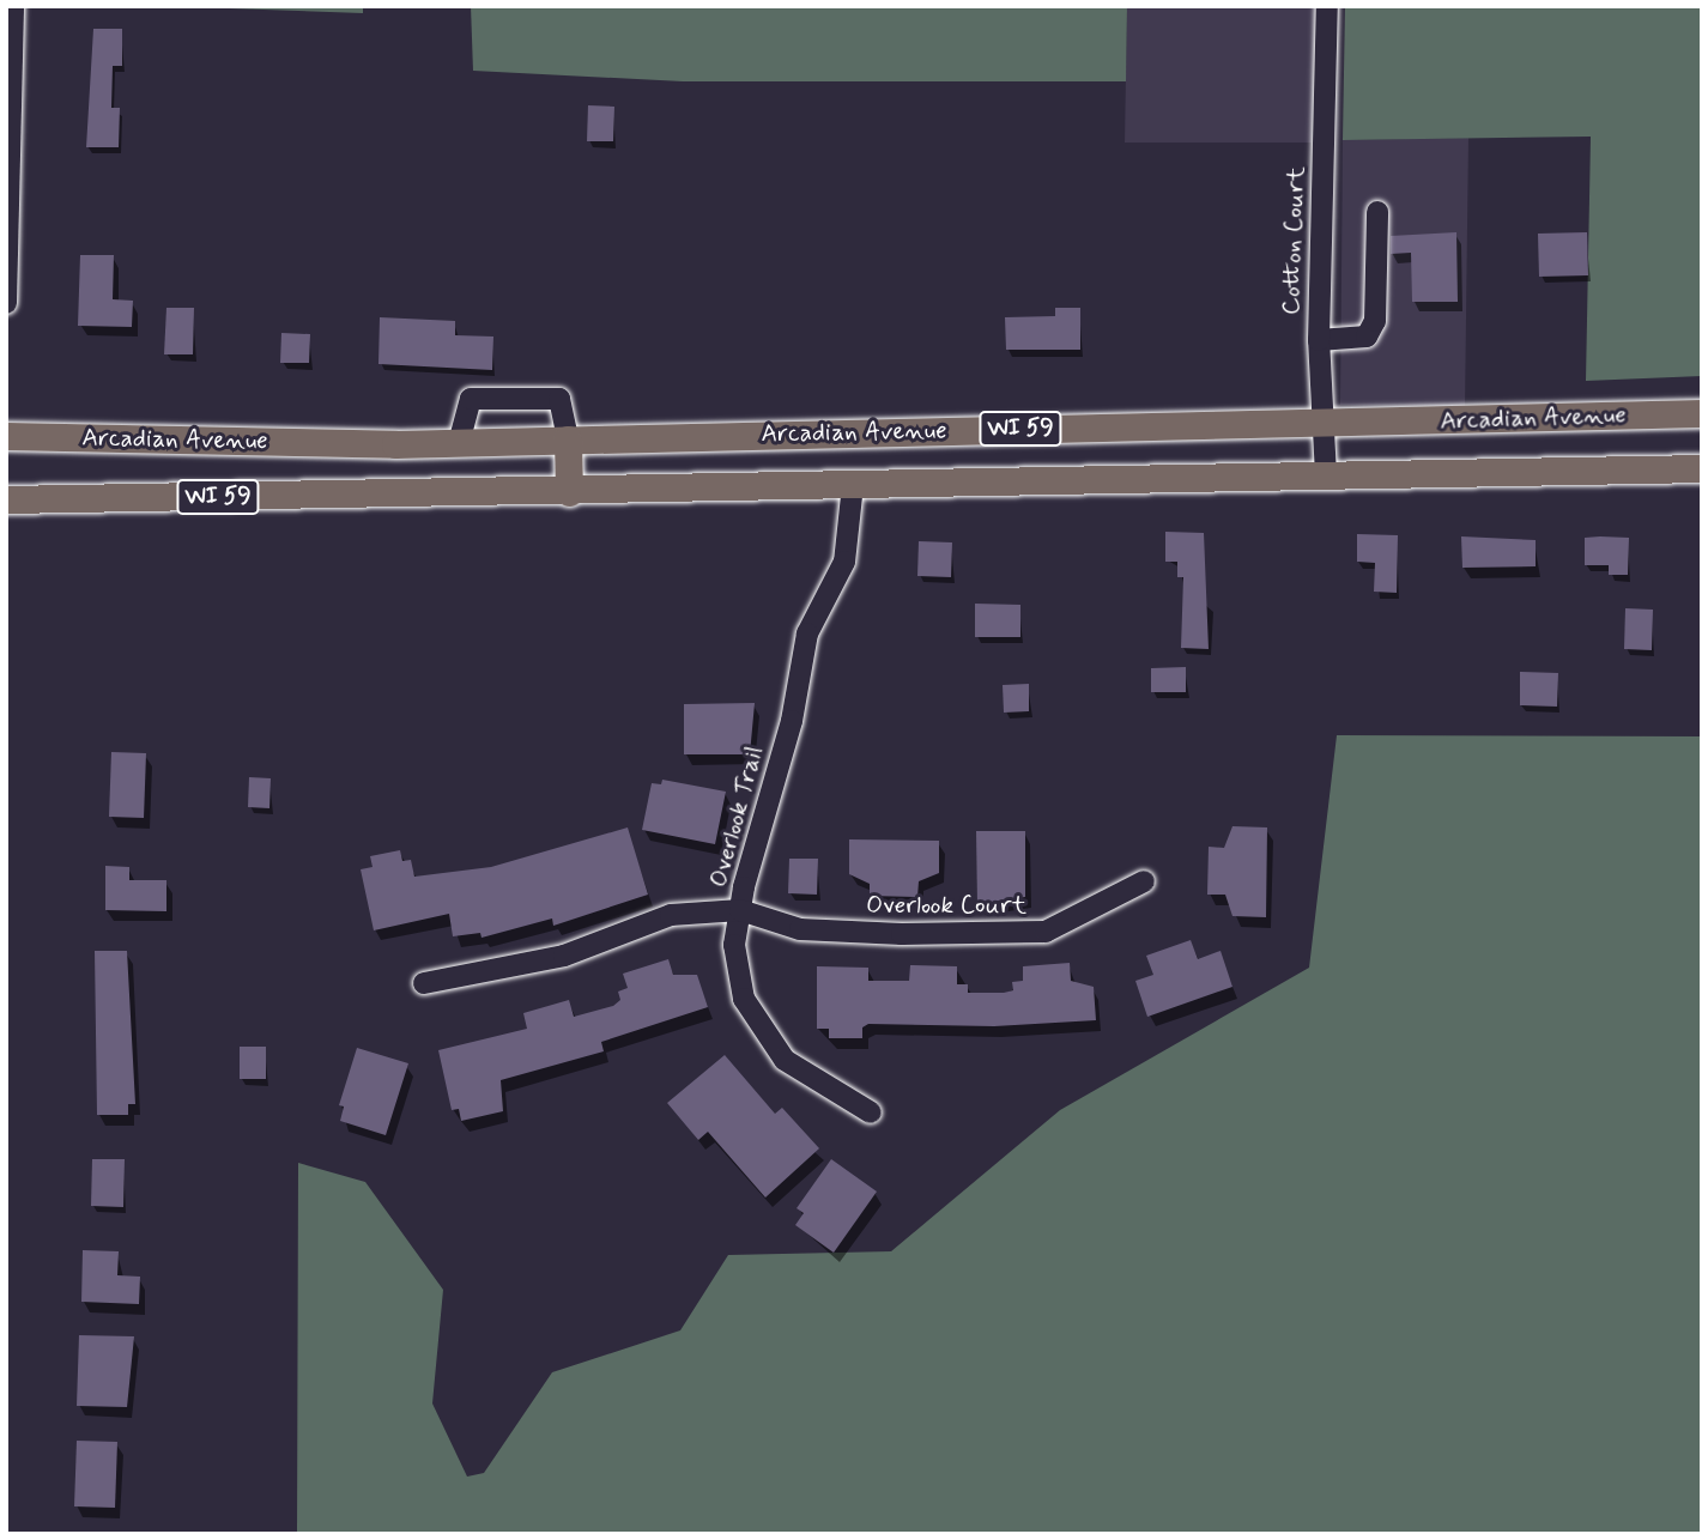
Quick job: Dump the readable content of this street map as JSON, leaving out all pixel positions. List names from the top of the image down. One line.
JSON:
{"streets":{"main road":["Arcadian Avenue","WI 59"],"street":["Cotton Court","Overlook Trail","Overlook Court"]},"crossings":[["Cotton Court","Arcadian Avenue"],["Arcadian Avenue","Overlook Trail"],["Overlook Trail","Overlook Court"]]}
